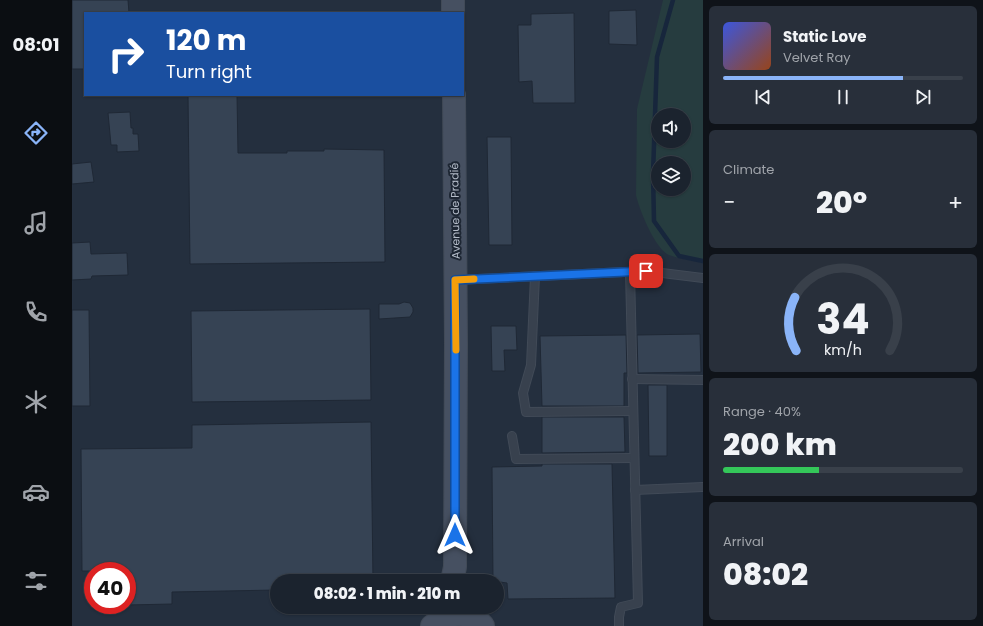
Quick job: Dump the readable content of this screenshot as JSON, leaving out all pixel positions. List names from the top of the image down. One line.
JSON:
{"streets":{"street":["Avenue de Pradié"]},"page":{"tabs":"08:01","turn":["120 m","Turn right"],"song":["Static Love","Velvet Ray"],"tile":["Climate",["Range · 40%","200 km"],["Arrival","08:02"]],"heat":["−","20°","+"],"limit":"40","trip":"08:02 · 1 min · 210 m","gauge":["34","km/h"]}}
